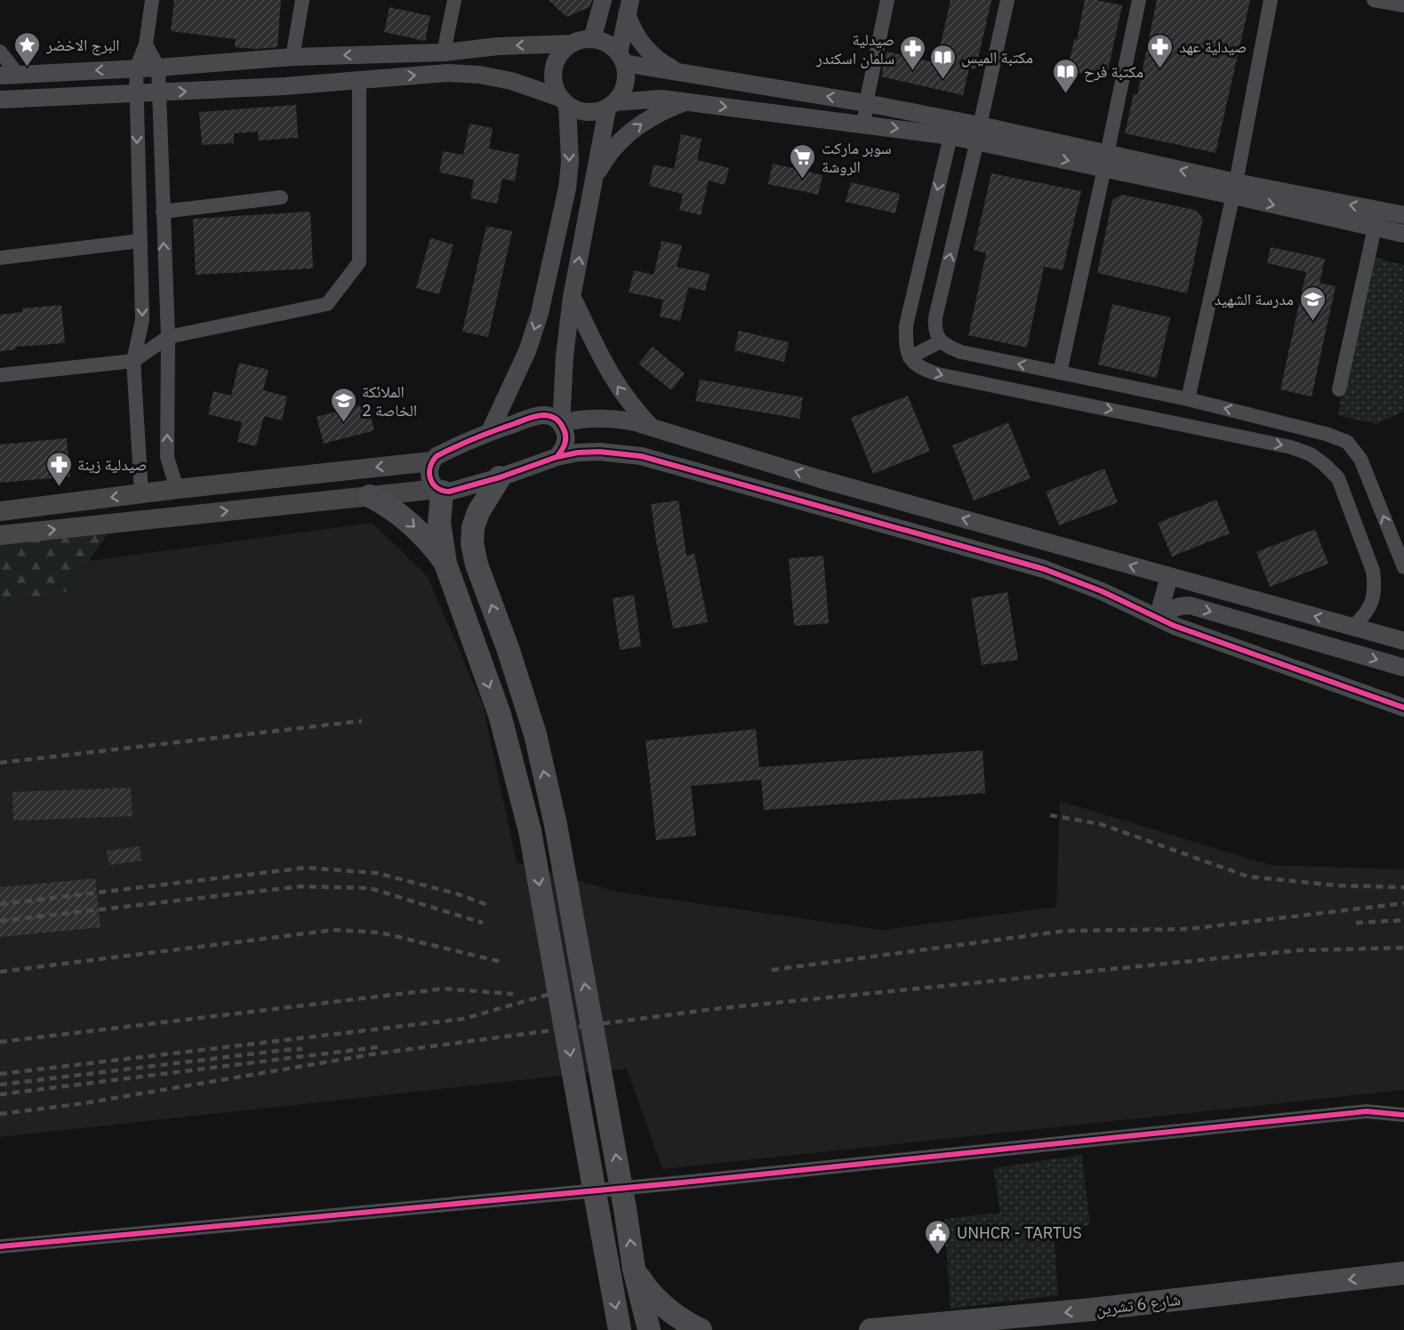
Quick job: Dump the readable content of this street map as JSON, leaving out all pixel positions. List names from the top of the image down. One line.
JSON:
{"streets":{"main road":["شارع 6 تشرين"]},"one_way":["شارع 6 تشرين"],"places":{"place":["البرج الاخضر"],"pharmacy":["صيدلية عهد","صيدلية سلمان اسكندر","صيدلية زينة"],"library":["مكتبة الميس","مكتبة فرح"],"supermarket":["سوبر ماركت الروشة"],"school or university":["مدرسة الشهيد","الملائكة الخاصة 2"],"public building":["UNHCR - TARTUS"]}}
